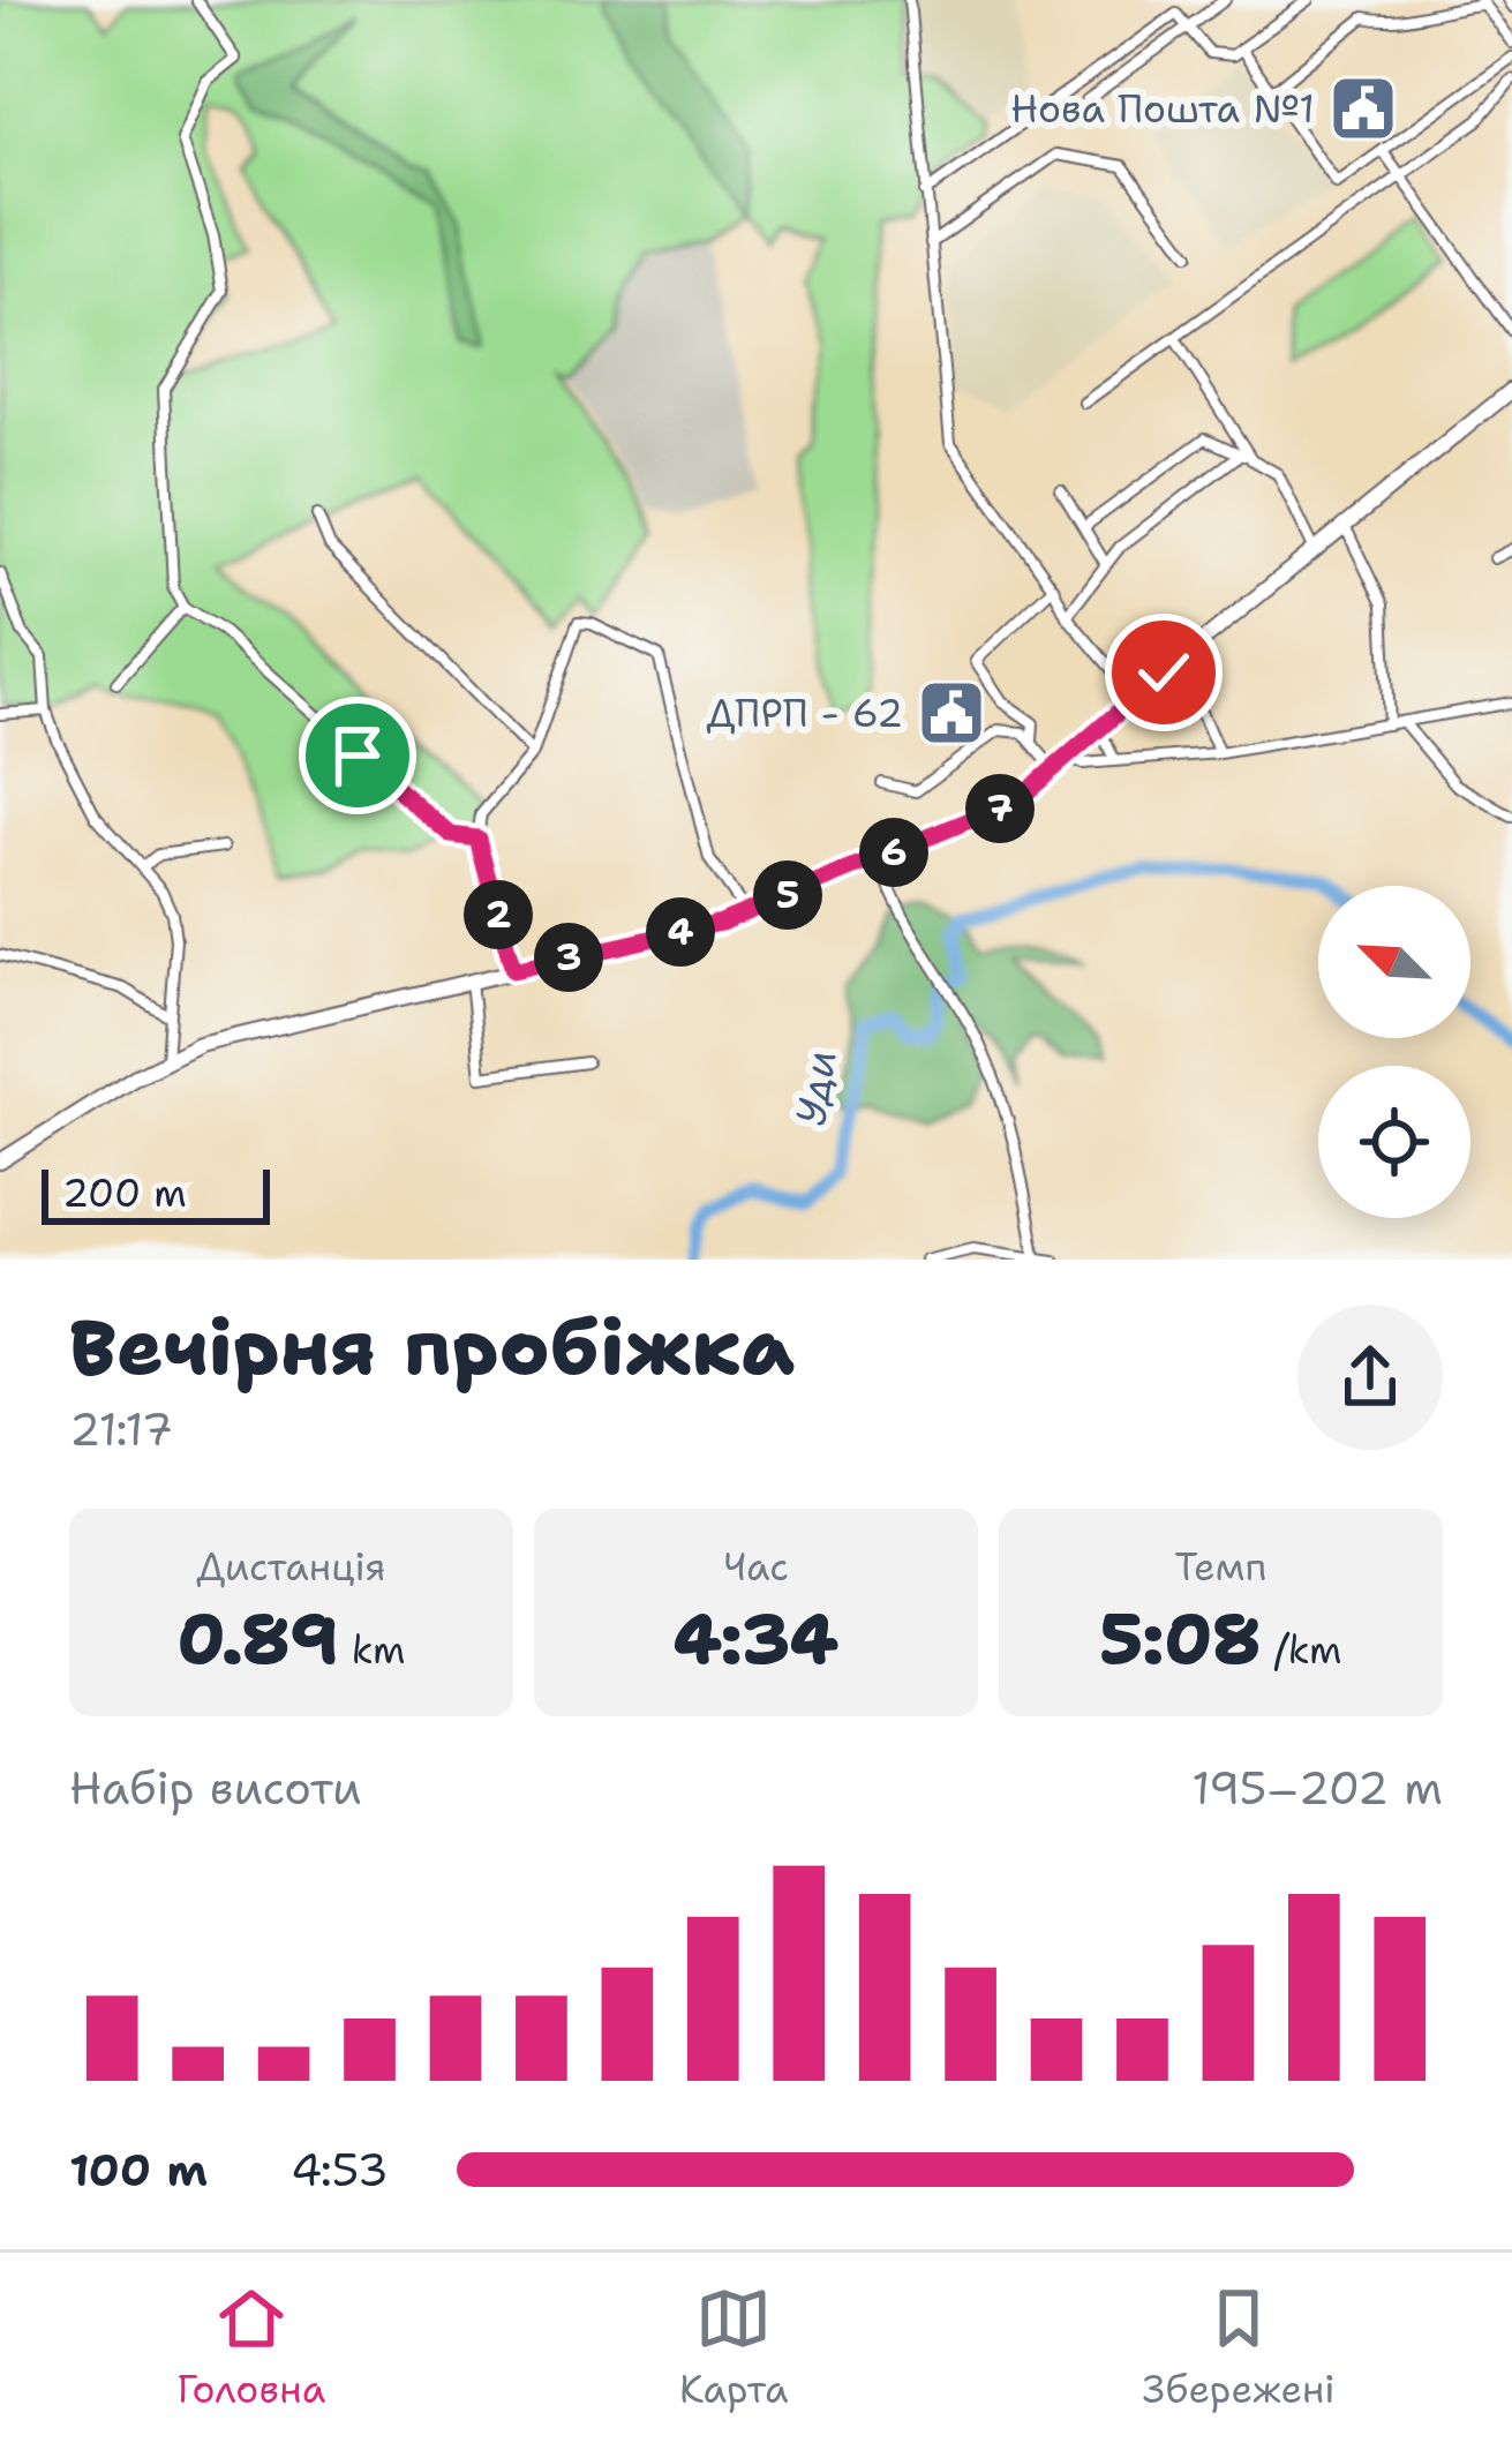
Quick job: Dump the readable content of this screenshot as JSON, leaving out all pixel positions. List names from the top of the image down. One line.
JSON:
{"water":["Уди"],"places":{"public building":["Нова Пошта №1","ДПРП - 62"]},"scale_bar":"200 m","north":"top left","page":{"pins":["7","6","5","2","4","3"],"scale":"200 m","heading":["Вечірня пробіжка","21:17"],"stats":[["Дистанція","0.89 km"],["Час","4:34"],["Темп","5:08 /km"]],"chart":["Набір висоти","195–202 m"],"list":[{"name":"100 m","note":"4:53"}],"tabs":["Головна","Карта","Збережені"]}}
